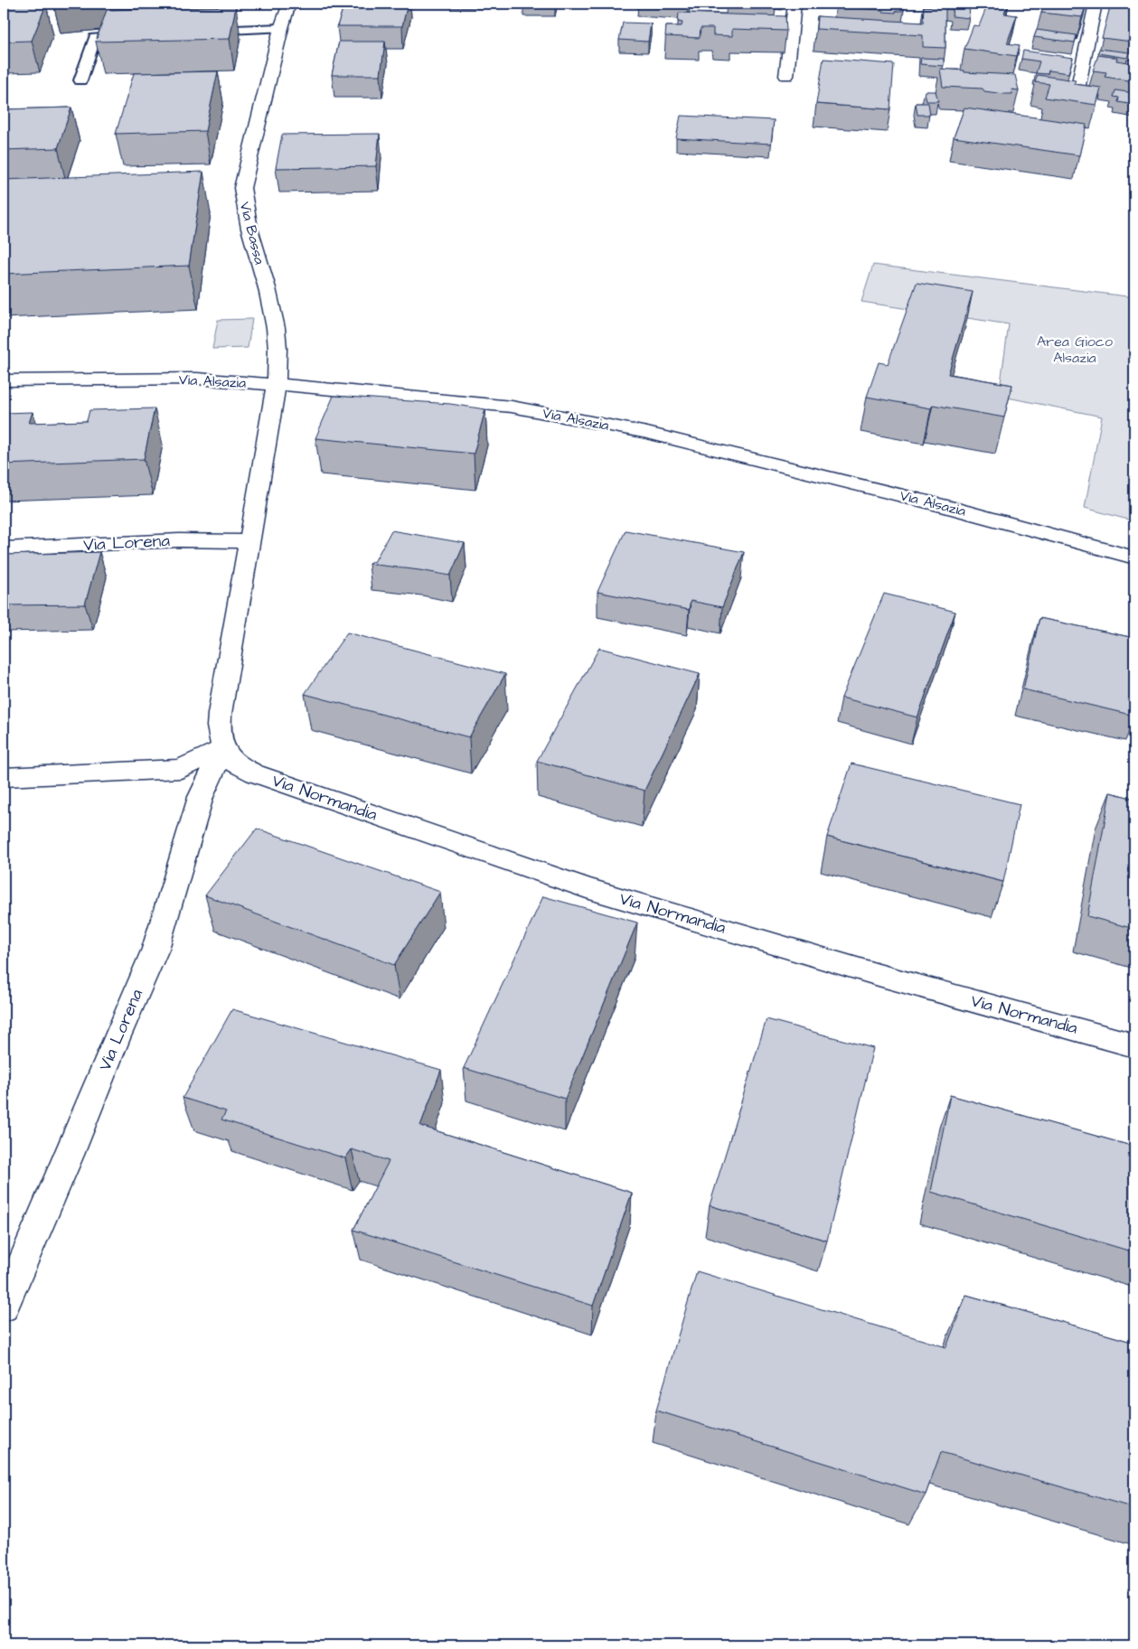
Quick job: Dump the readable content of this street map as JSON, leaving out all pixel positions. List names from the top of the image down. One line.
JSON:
{"streets":{"street":["Via Bassa","Via Alsazia","Via Lorena","Via Normandia"]},"crossings":[["Via Bassa","Via Alsazia"],["Via Lorena","Via Normandia"]],"parks":["Area Gioco Alsazia"]}
